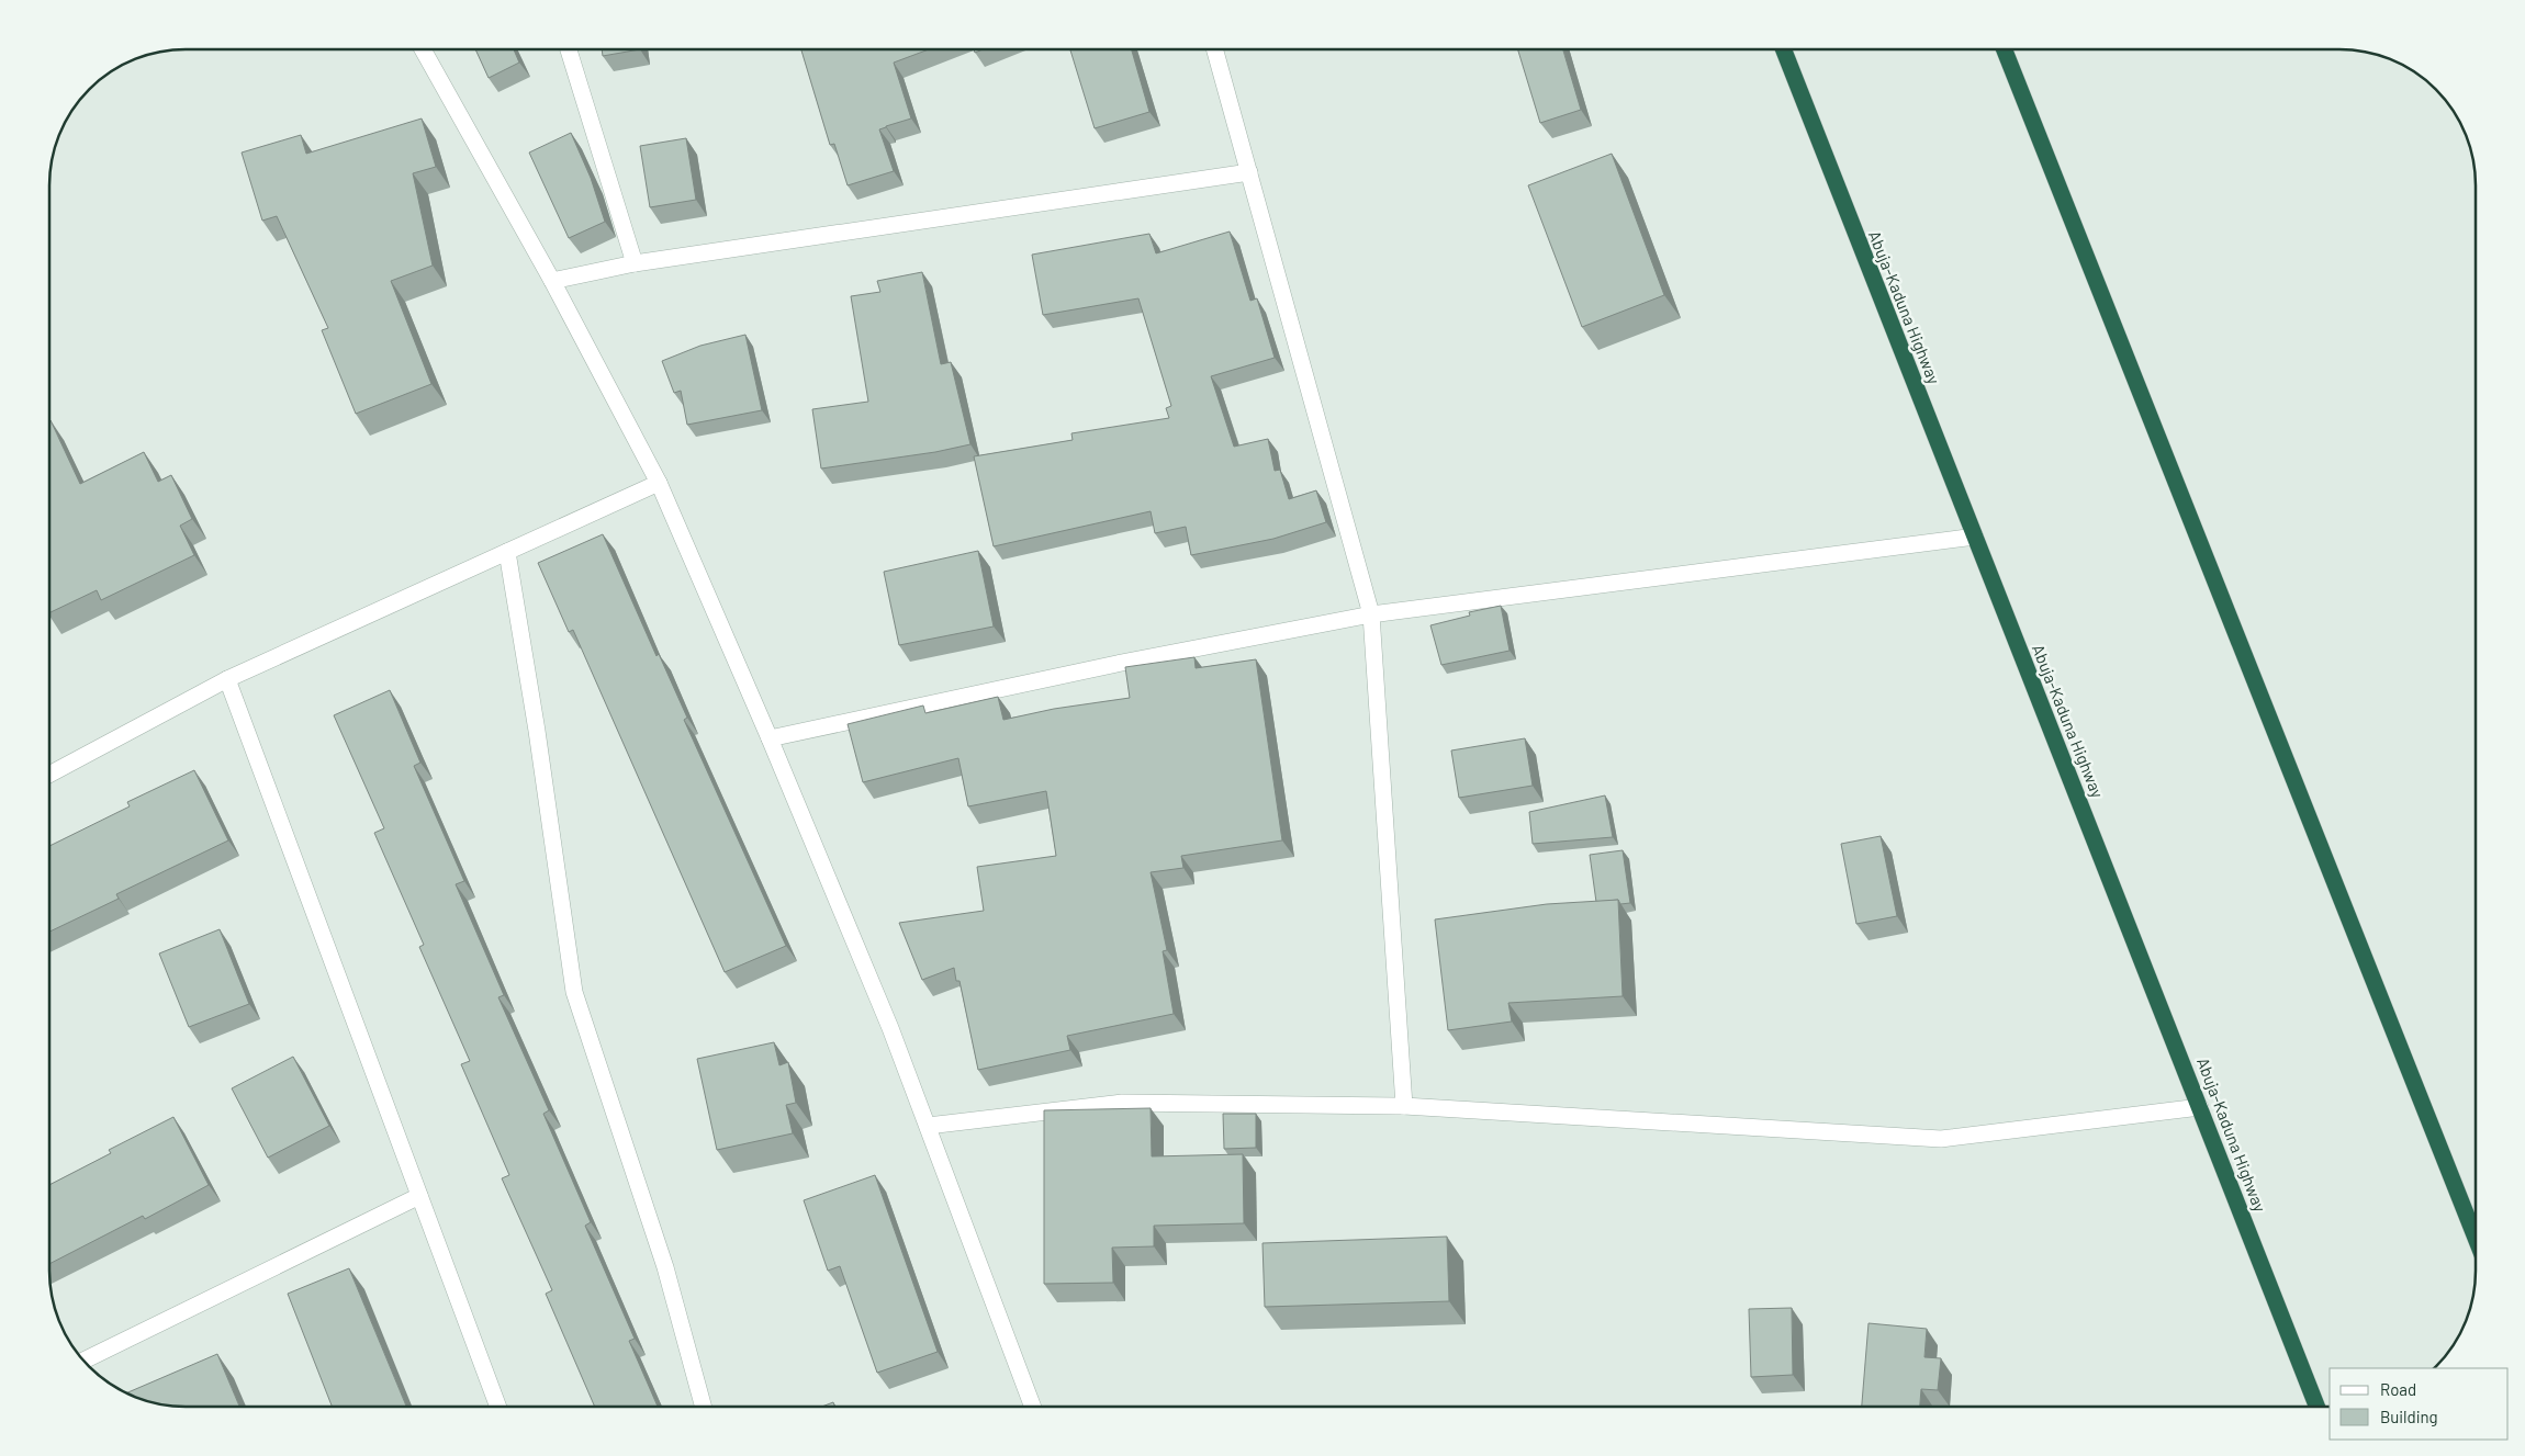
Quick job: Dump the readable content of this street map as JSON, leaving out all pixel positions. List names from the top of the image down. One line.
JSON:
{"streets":{"highway":["Abuja-Kaduna Highway"]},"legend":["Road","Building"]}
